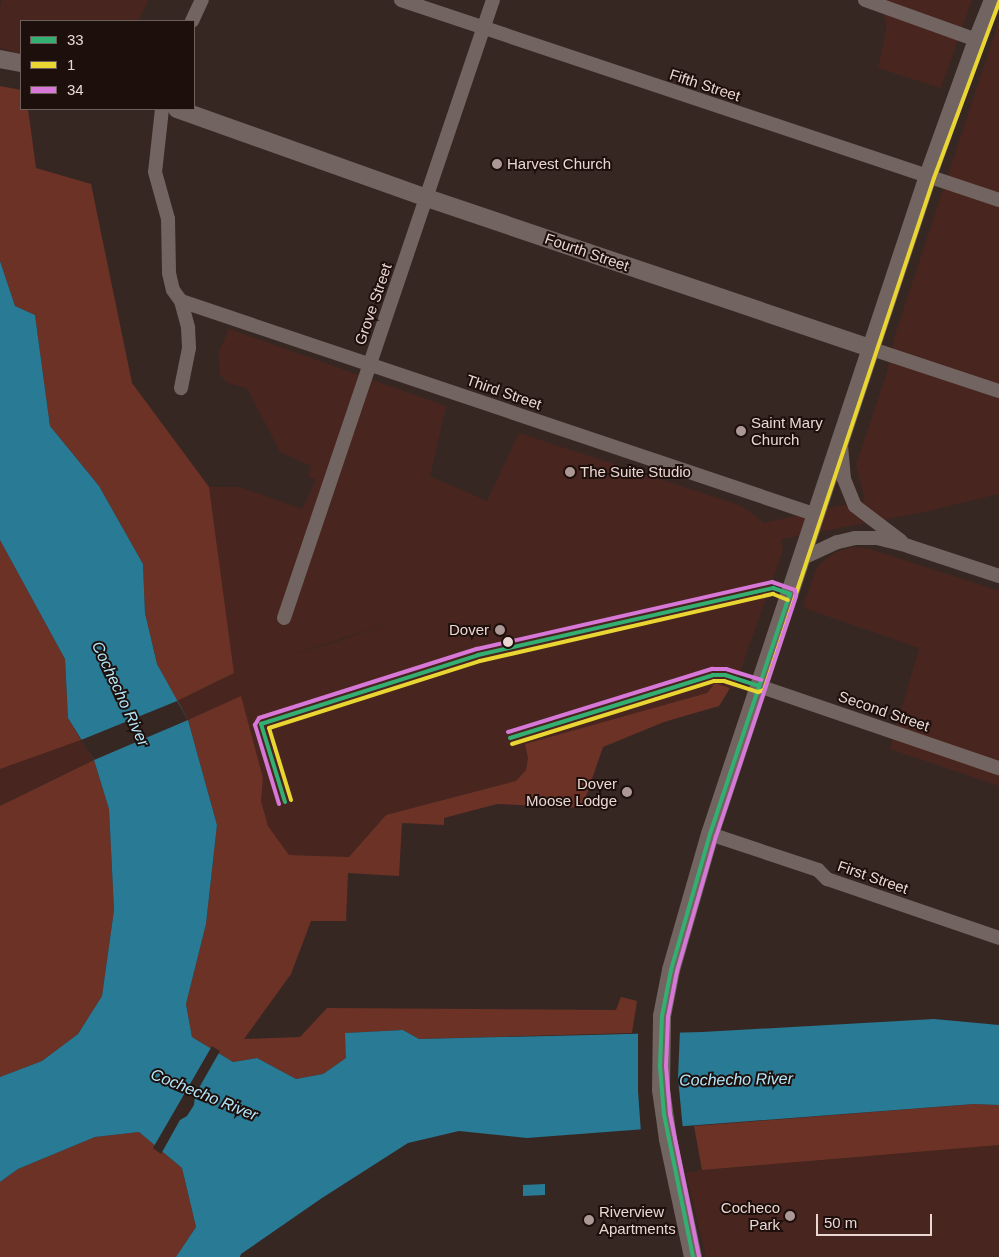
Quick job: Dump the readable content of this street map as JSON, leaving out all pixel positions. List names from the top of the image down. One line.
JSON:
{"streets":{"street":["Fifth Street","Fourth Street","Grove Street","Third Street","Second Street","First Street"]},"crossings":[["Fifth Street","Grove Street"],["Fourth Street","Grove Street"],["Grove Street","Third Street"]],"water":["Cochecho River"],"places":["Harvest Church","Saint Mary Church","The Suite Studio","Dover","Dover Moose Lodge","Cocheco Park","Riverview Apartments"],"lines":["transit line 1","transit line 34","transit line 33"],"legend":["33","1","34"],"scale_bar":"50 m"}
